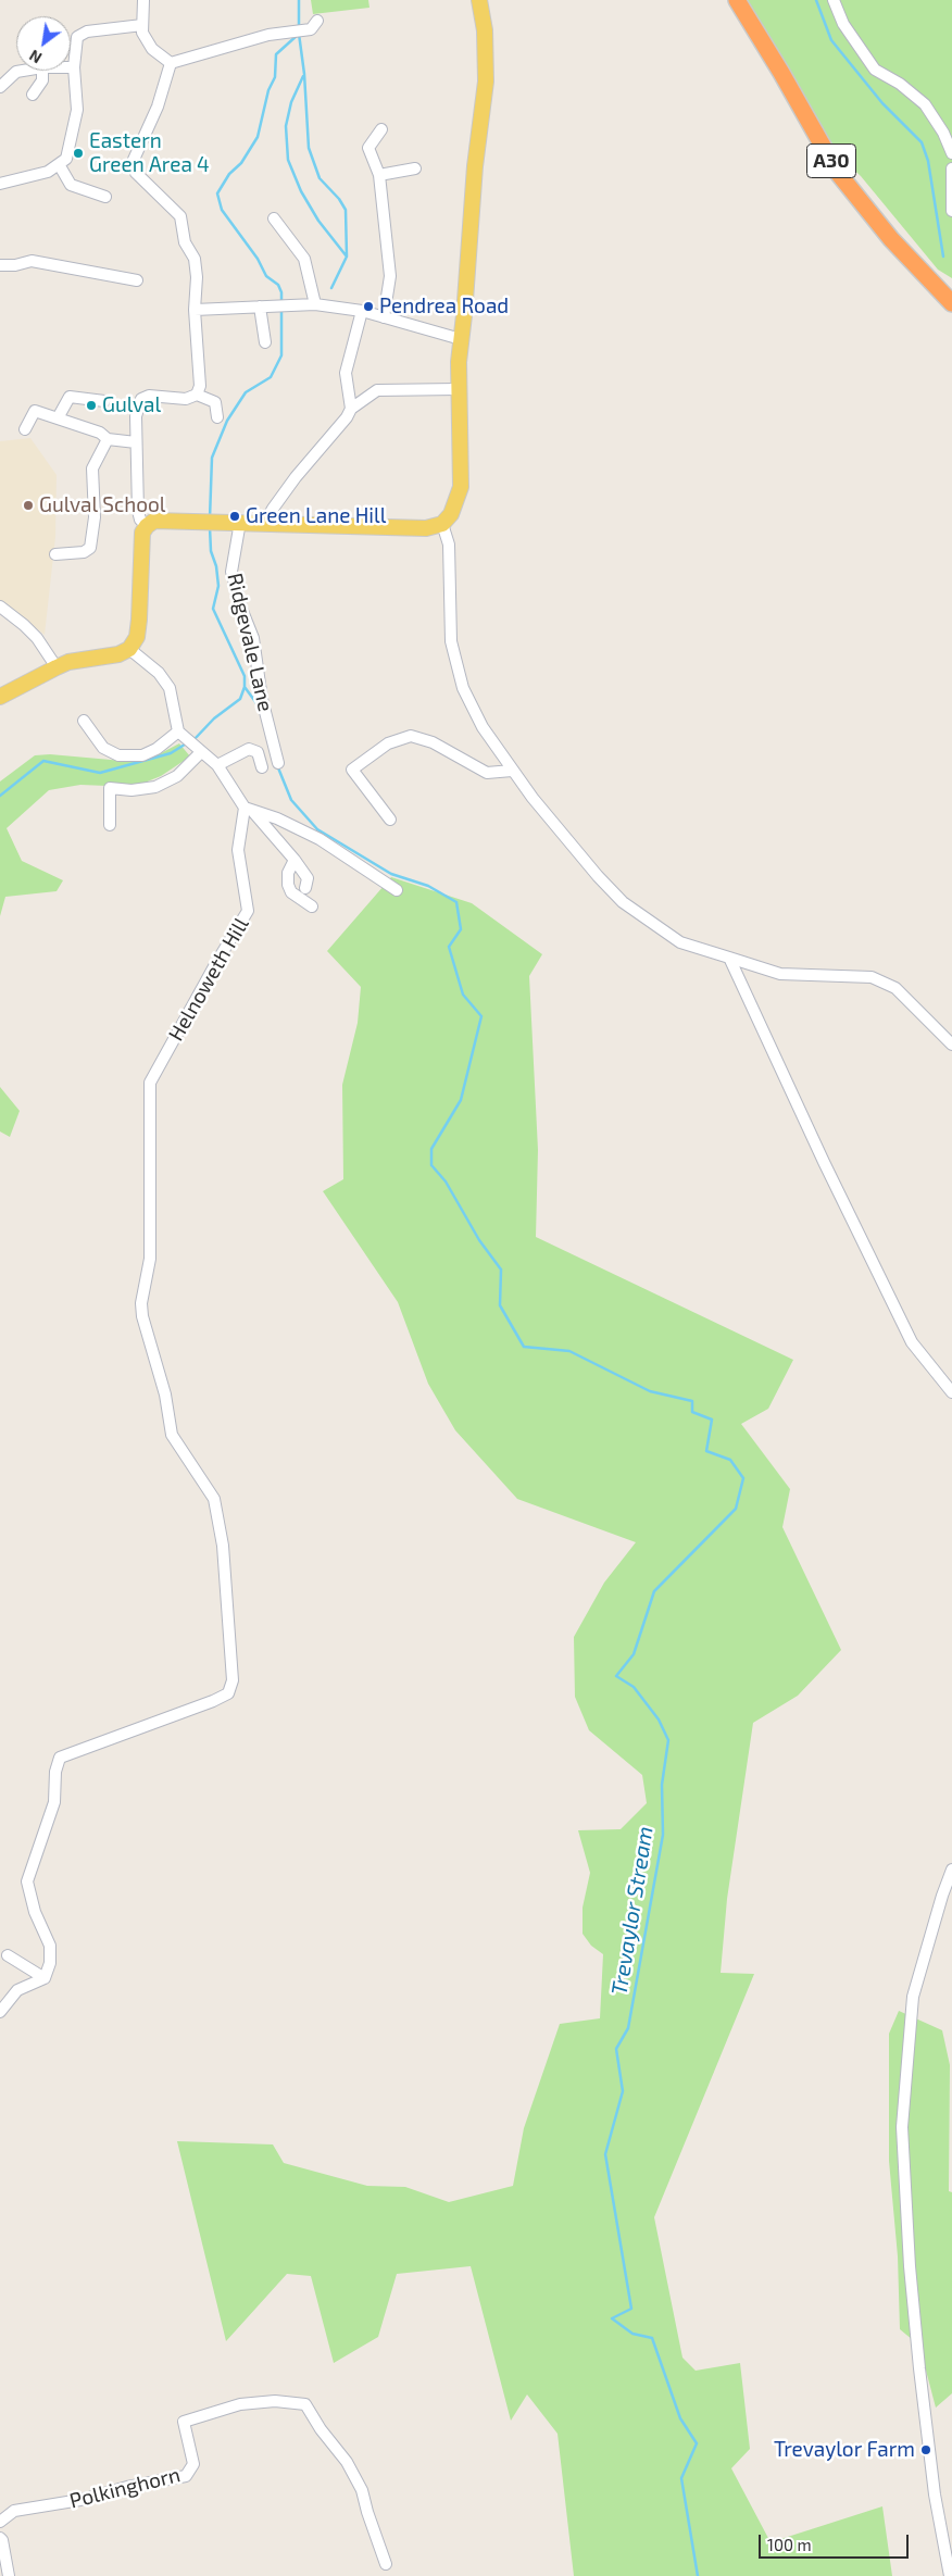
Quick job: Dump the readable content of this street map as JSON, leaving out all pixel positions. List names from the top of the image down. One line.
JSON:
{"streets":{"highway":["A30"],"street":["Ridgevale Lane","Helnoweth Hill","Polkinghorn"]},"water":["Trevaylor Stream"],"places":["Eastern Green Area 4","Pendrea Road","Gulval","Gulval School","Green Lane Hill","Trevaylor Farm"],"scale_bar":"100 m","north":"bottom left"}
